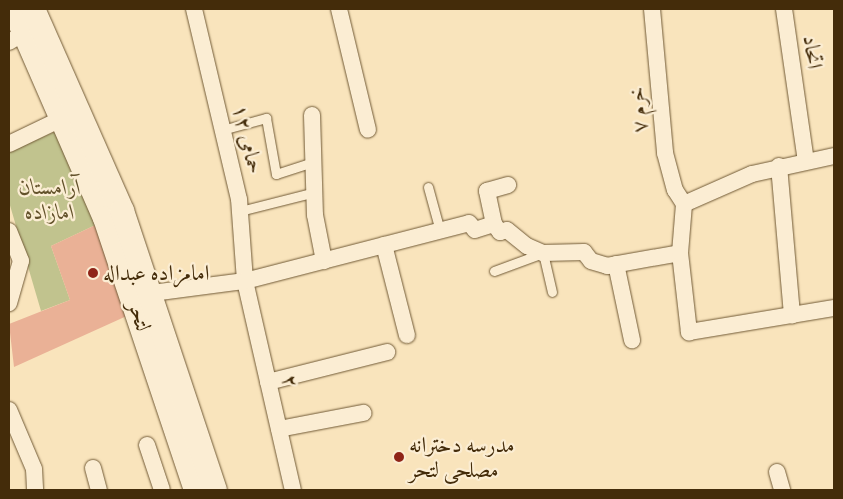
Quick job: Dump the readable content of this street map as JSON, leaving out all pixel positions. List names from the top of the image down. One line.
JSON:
{"streets":{"street":["اتحاد","خرم ۷","حمامی ۱۲","لتحر","۲"]},"crossings":[["حمامی ۱۲","۲"]],"parks":["آرامستان امازاده"],"places":["امامزاده عبداله","مدرسه دخترانه مصلحی لتحر"]}
